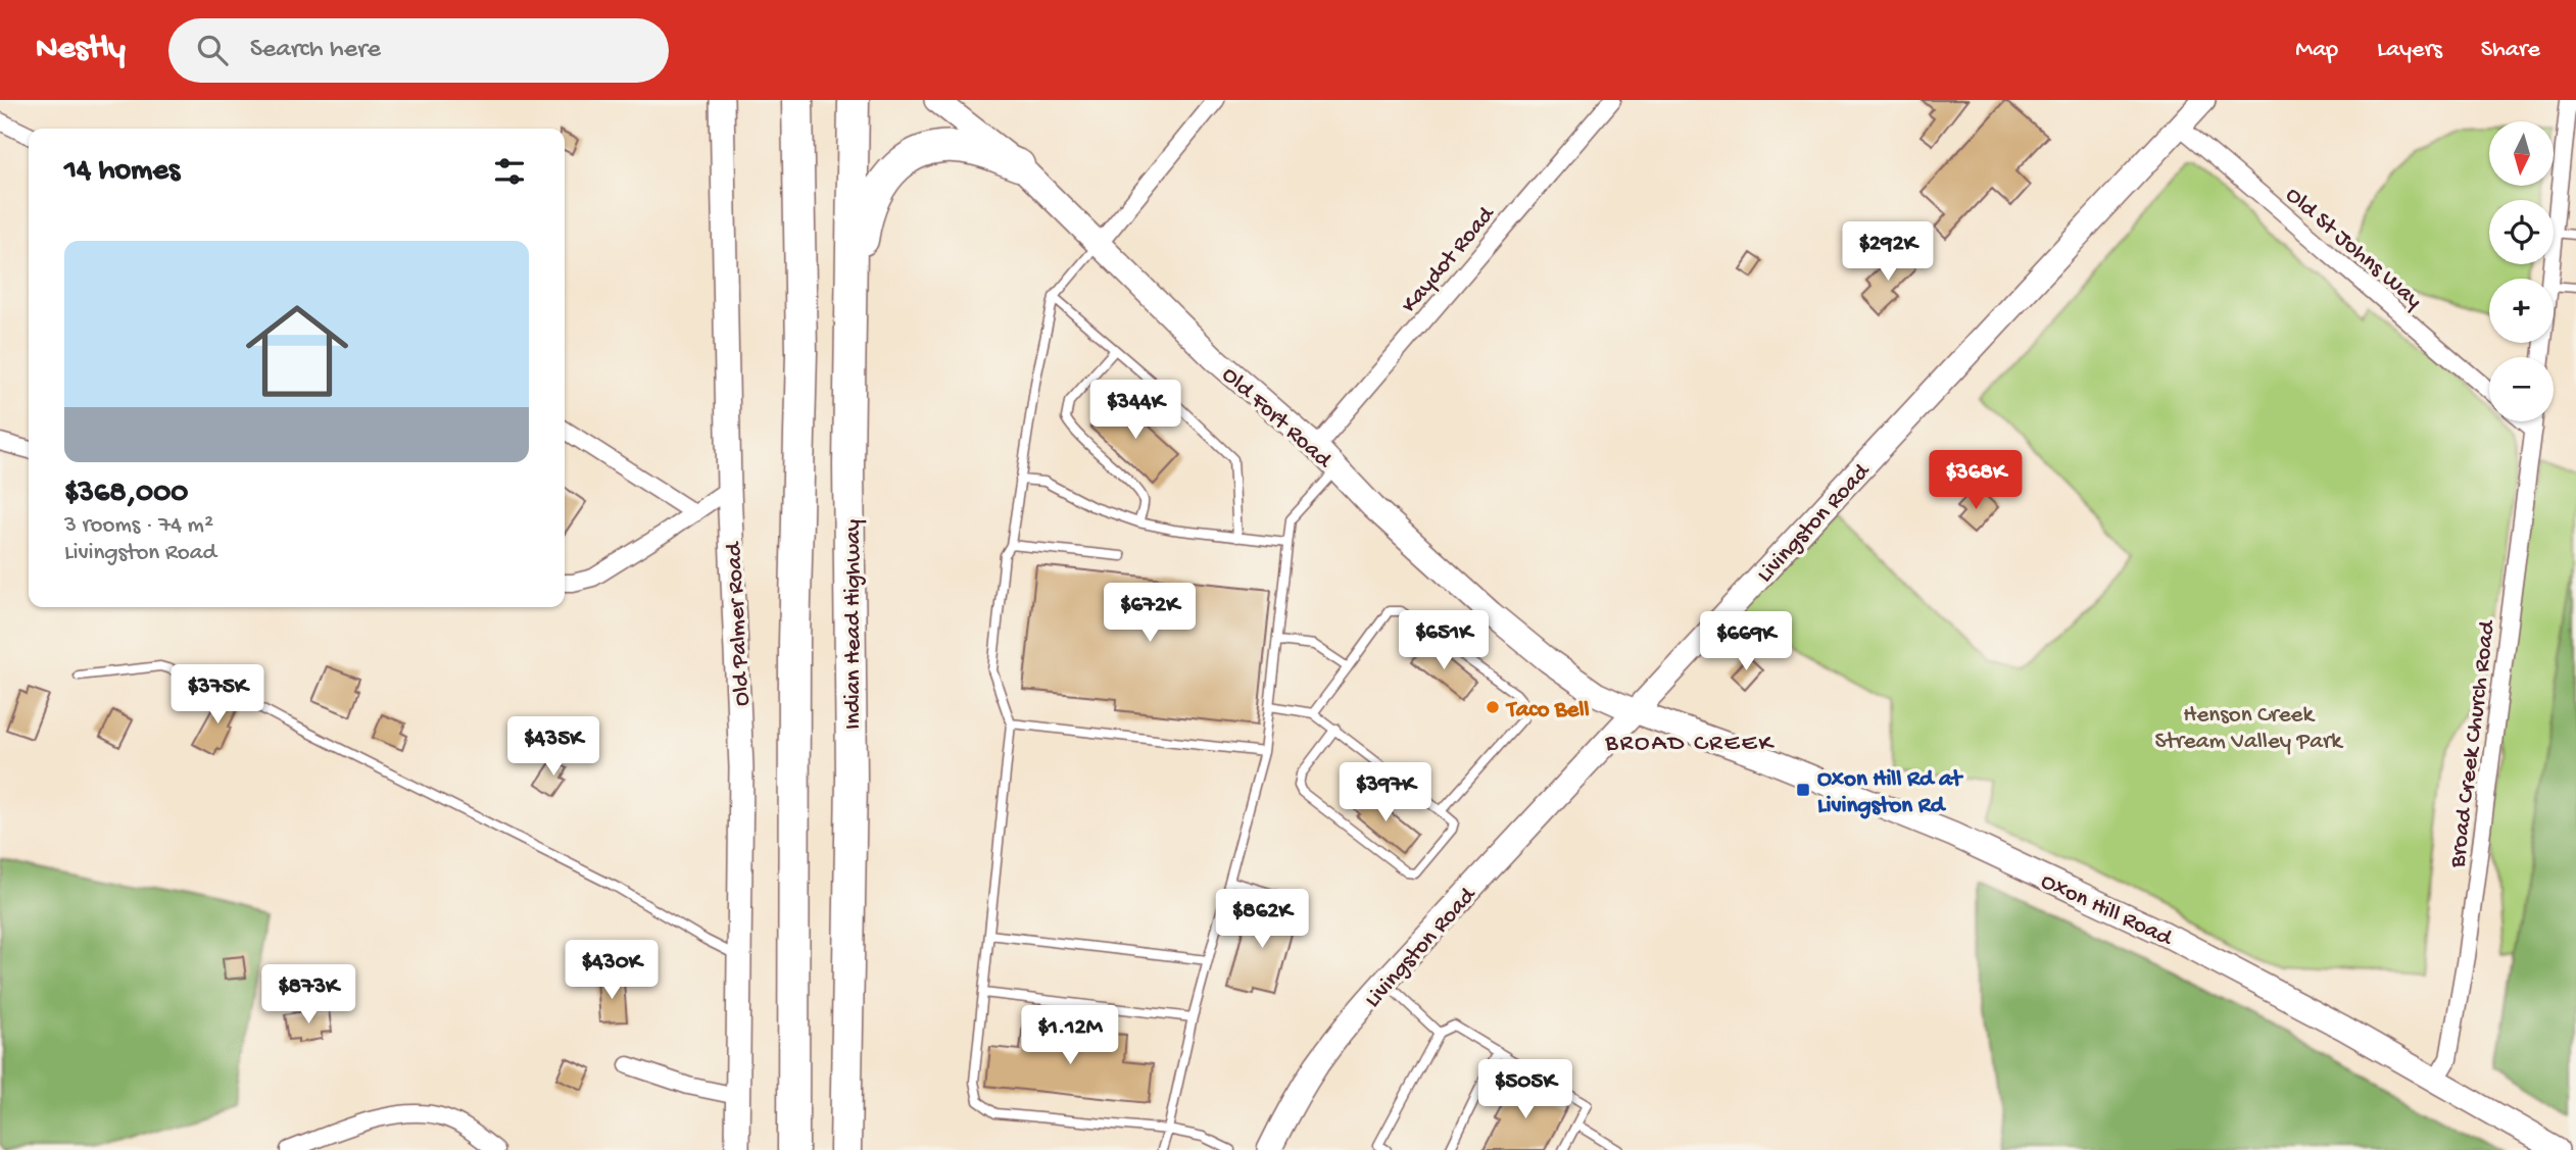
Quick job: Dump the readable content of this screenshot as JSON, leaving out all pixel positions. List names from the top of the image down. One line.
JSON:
{"streets":{"highway":["Indian Head Highway"],"main road":["Old Fort Road","Livingston Road","Old Palmer Road","Oxon Hill Road"],"street":["Old St Johns Way","Kaydot Road","Broad Creek Church Road"]},"crossings":[["Old St Johns Way","Livingston Road"],["Kaydot Road","Old Fort Road"],["Old Fort Road","Livingston Road"],["Old Fort Road","Oxon Hill Road"],["Livingston Road","Oxon Hill Road"],["Broad Creek Church Road","Oxon Hill Road"]],"districts":["BROAD CREEK"],"parks":["Henson Creek Stream Valley Park"],"places":{"other":["Taco Bell"],"transit":["Oxon Hill Rd at Livingston Rd"]},"north":"bottom","page":{"header":"Nestly","search":"Search here","nav":["Map","Layers","Share"],"map_buttons":["+","−"],"heading":"14 homes","list":[{"name":"$368,000","note":"3 rooms · 74 m² · Livingston Road"}],"price":["$292K","$344K","$368K","$672K","$651K","$669K","$375K","$435K","$397K","$862K","$430K","$873K","$1.12M","$505K"]}}
